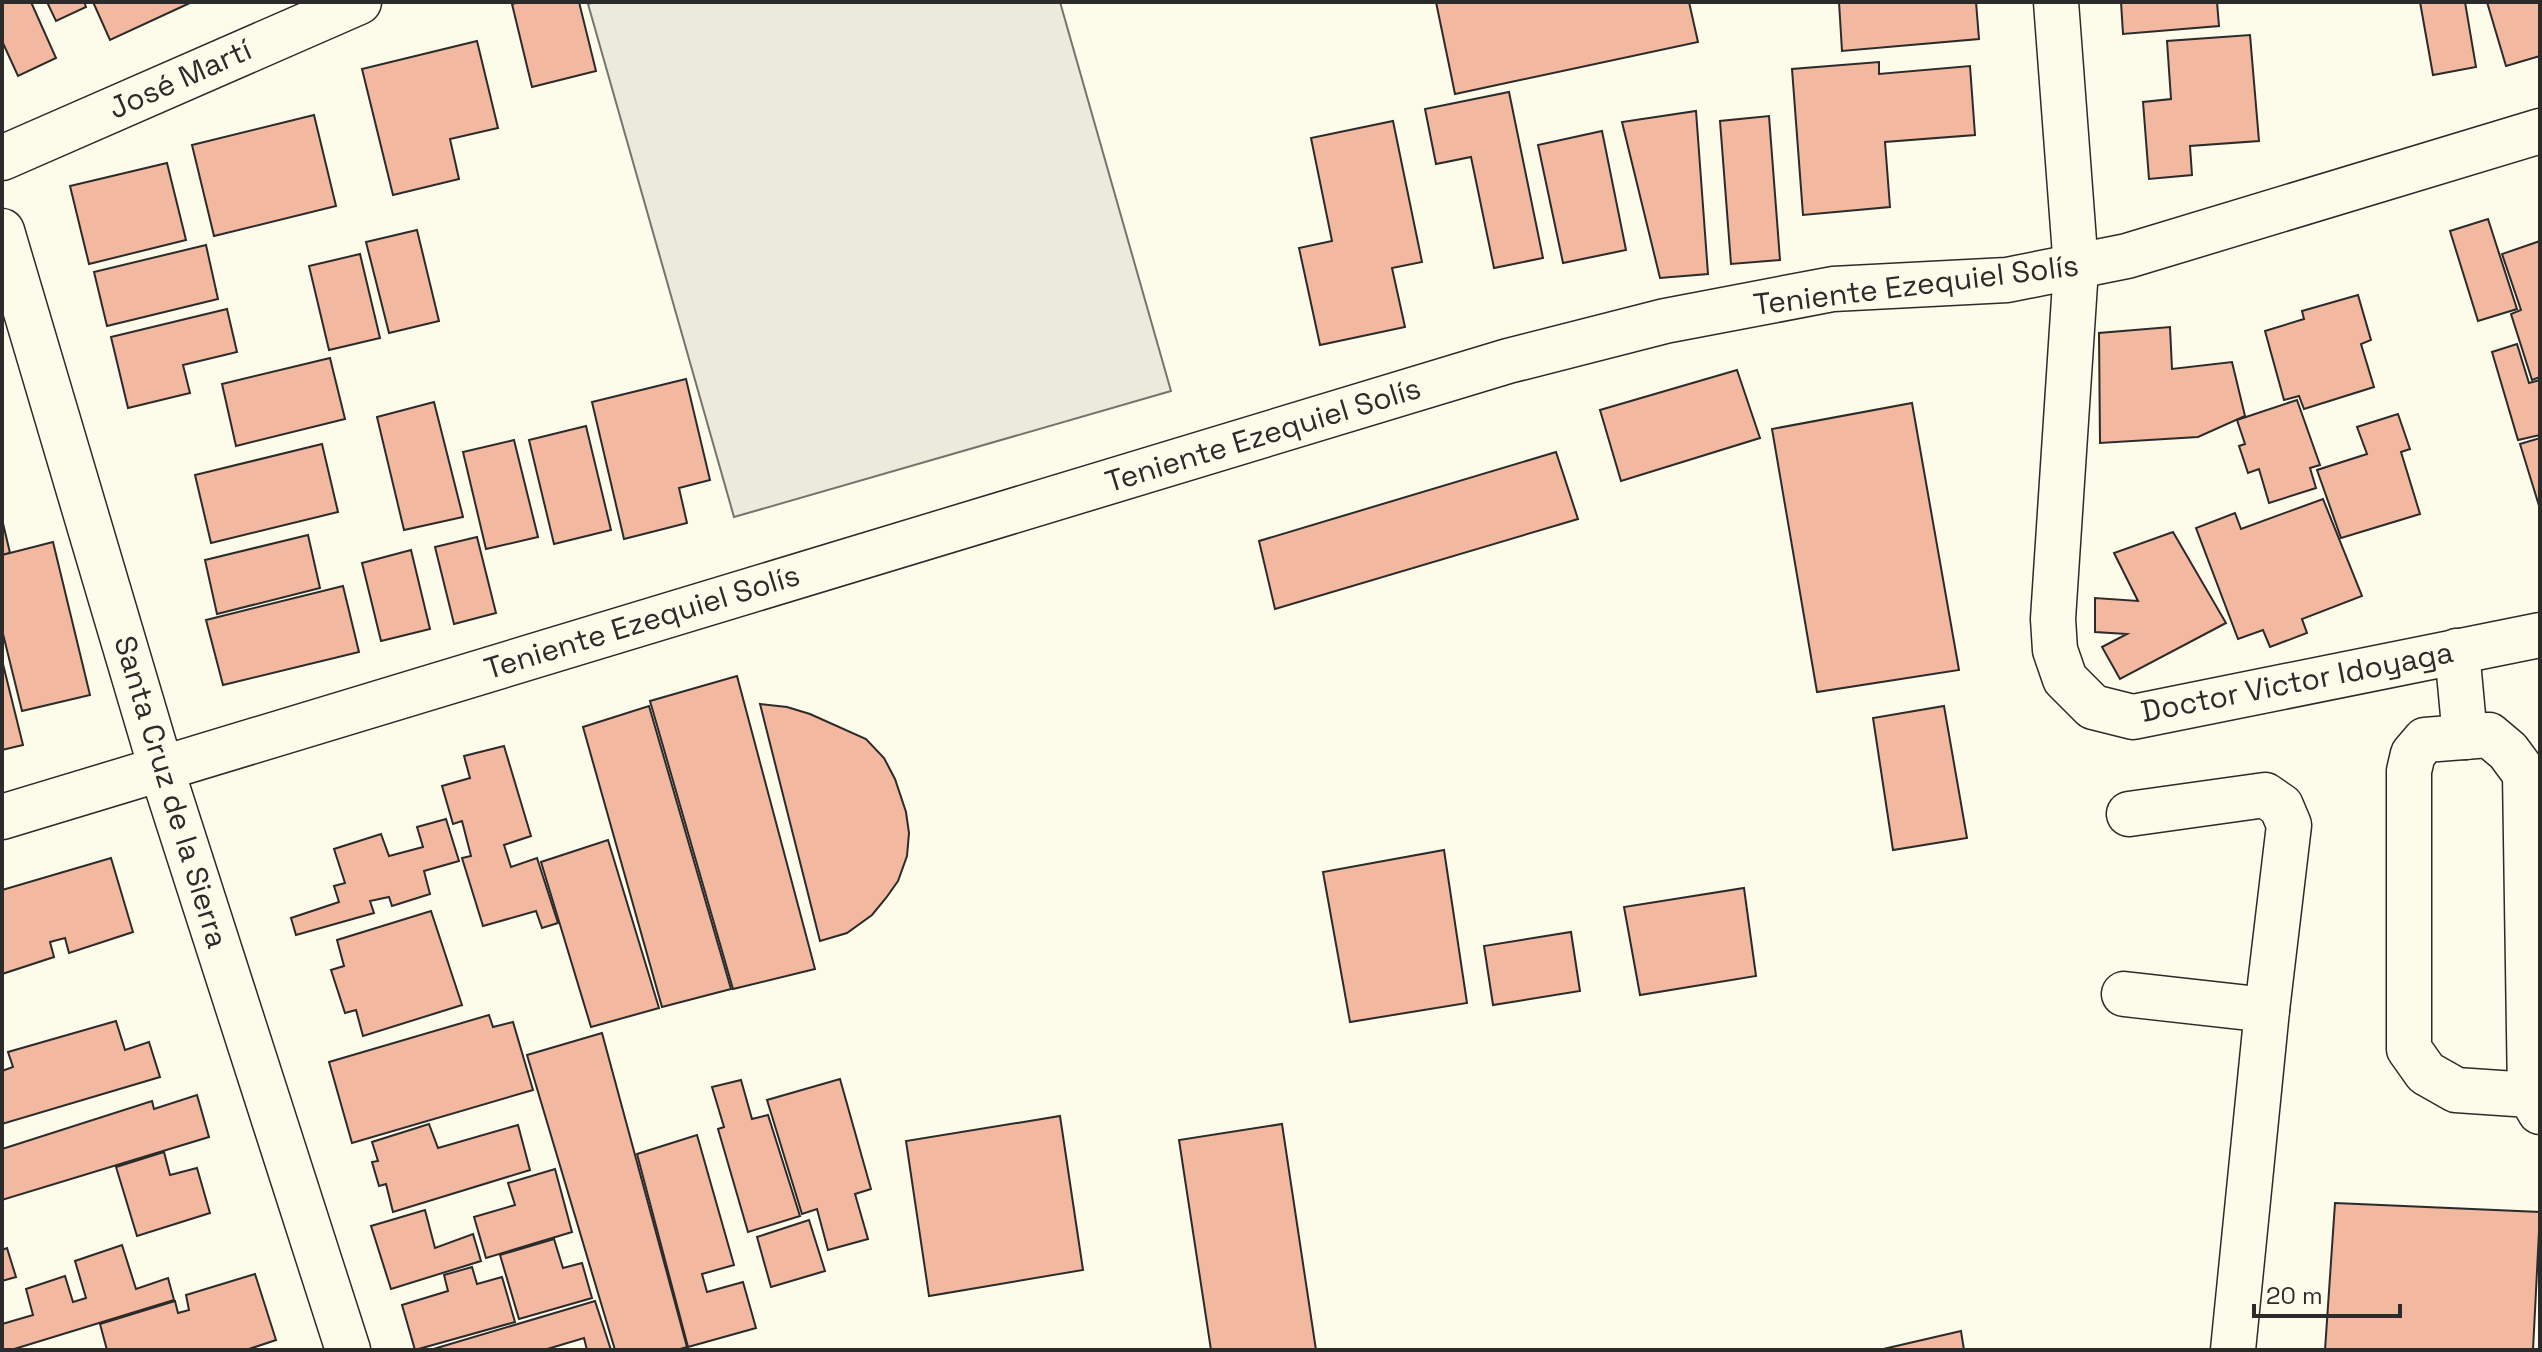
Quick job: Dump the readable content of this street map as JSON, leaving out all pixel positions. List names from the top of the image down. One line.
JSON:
{"streets":{"street":["José Martí","Teniente Ezequiel Solís","Doctor Victor Idoyaga","Santa Cruz de la Sierra"]},"crossings":[["Teniente Ezequiel Solís","Doctor Victor Idoyaga"],["Teniente Ezequiel Solís","Santa Cruz de la Sierra"]],"scale_bar":"20 m"}
